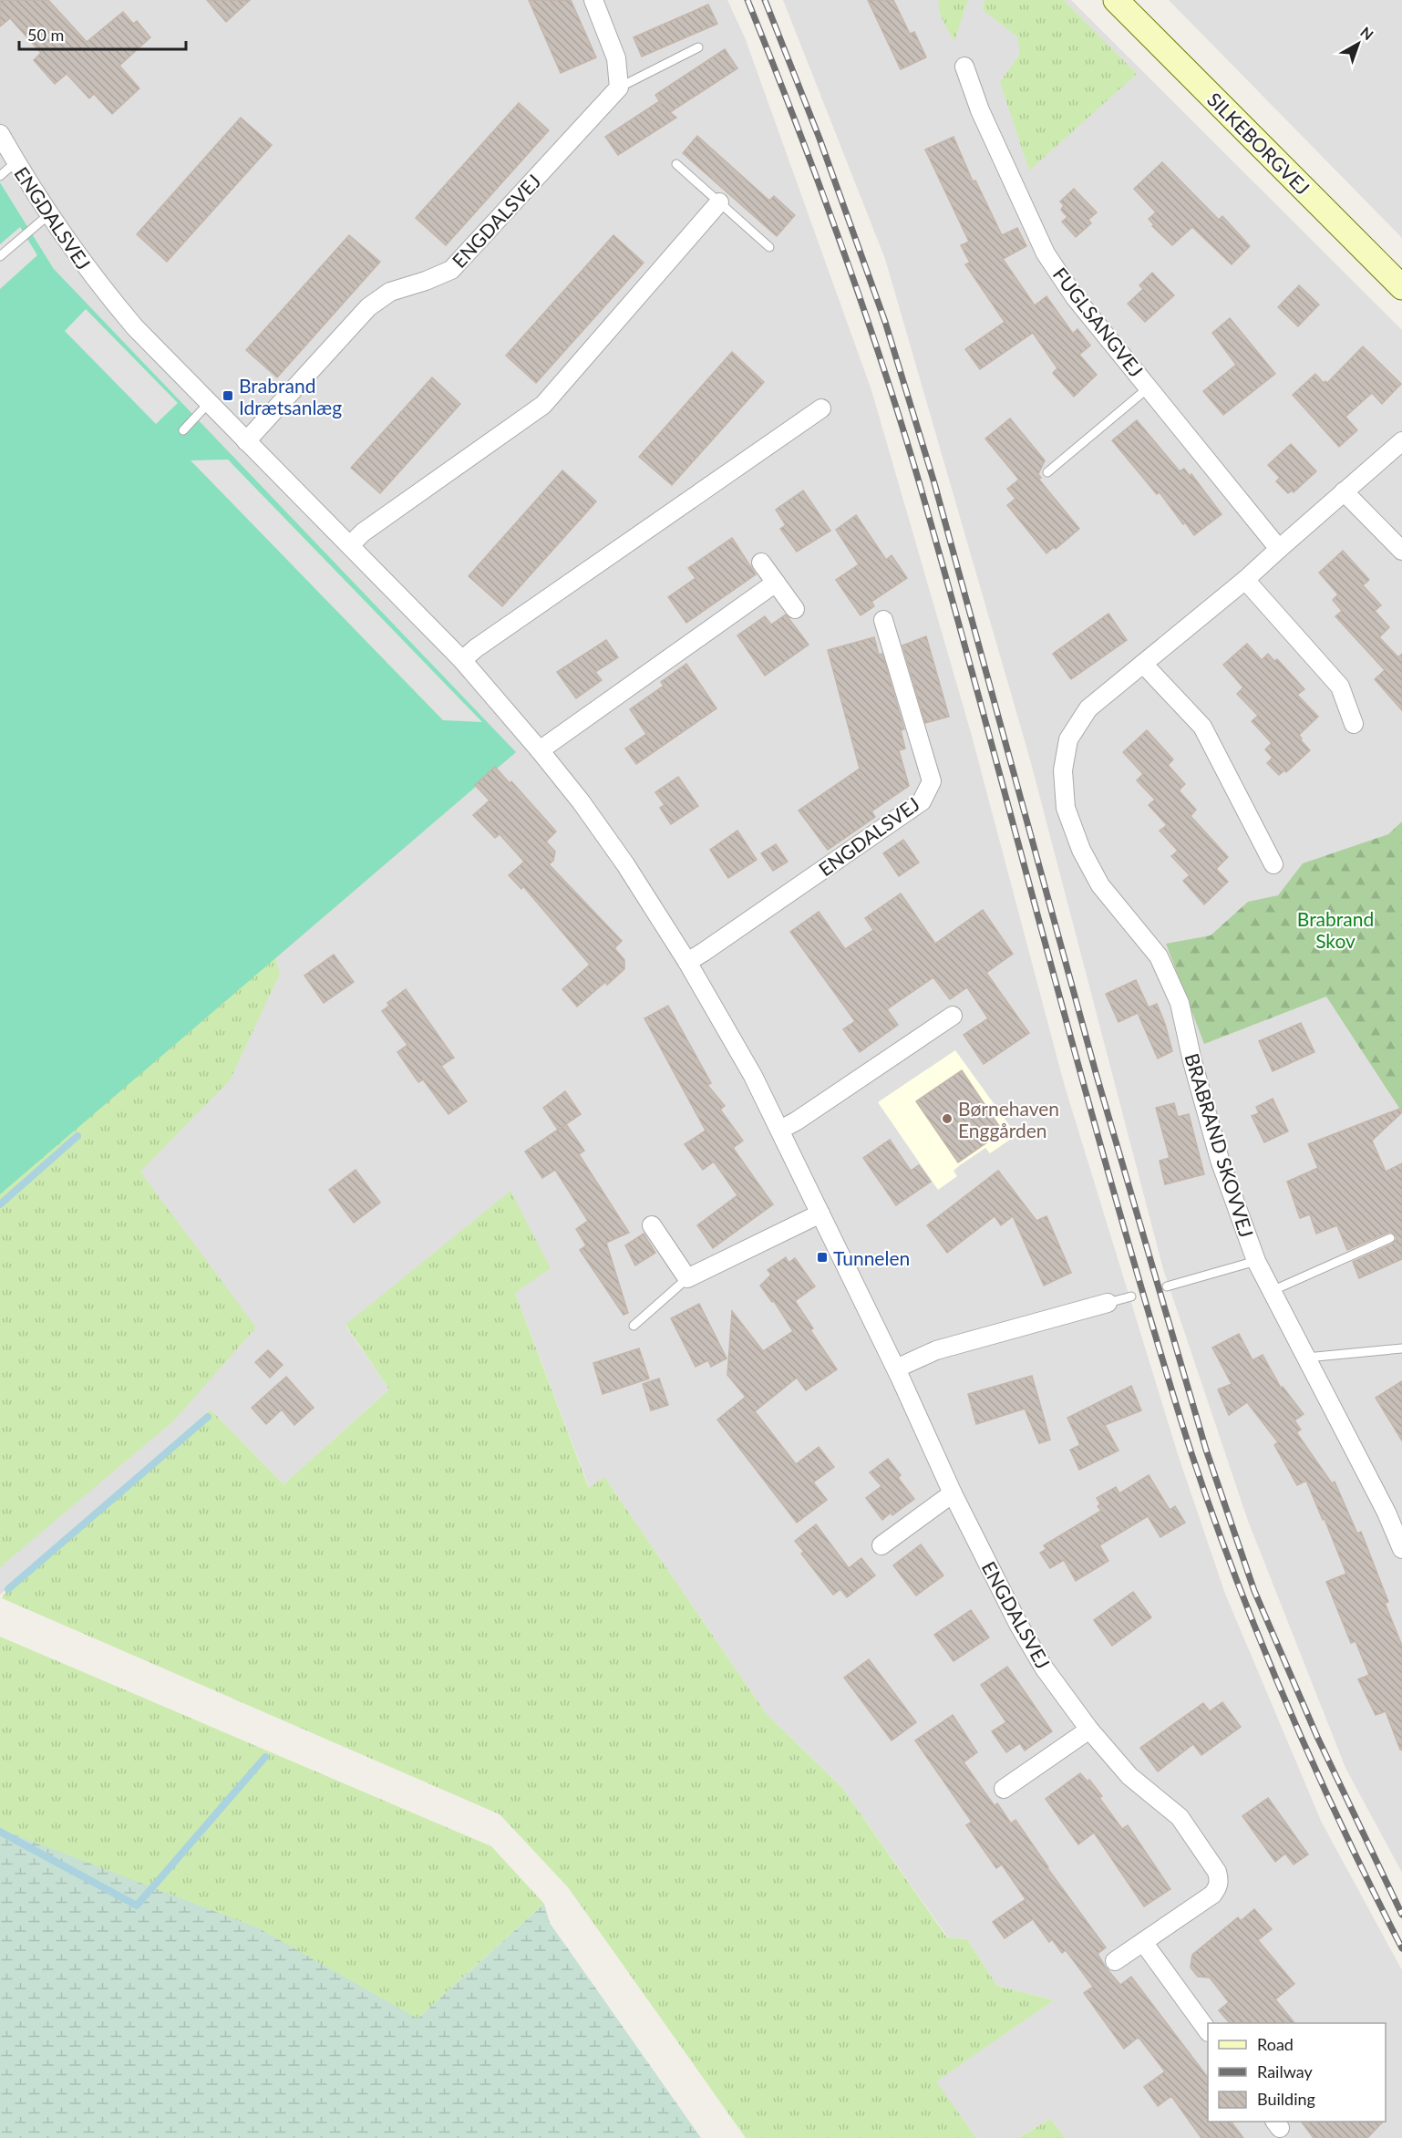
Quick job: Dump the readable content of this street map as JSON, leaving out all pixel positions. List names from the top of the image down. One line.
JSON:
{"streets":{"main road":["SILKEBORGVEJ"],"street":["ENGDALSVEJ","FUGLSANGVEJ","BRABRAND SKOVVEJ"]},"parks":["Brabrand Skov"],"places":{"transit":["Brabrand Idrætsanlæg","Tunnelen"],"other":["Børnehaven Enggården"]},"legend":["Road","Railway","Building"],"scale_bar":"50 m","north":"top right"}
